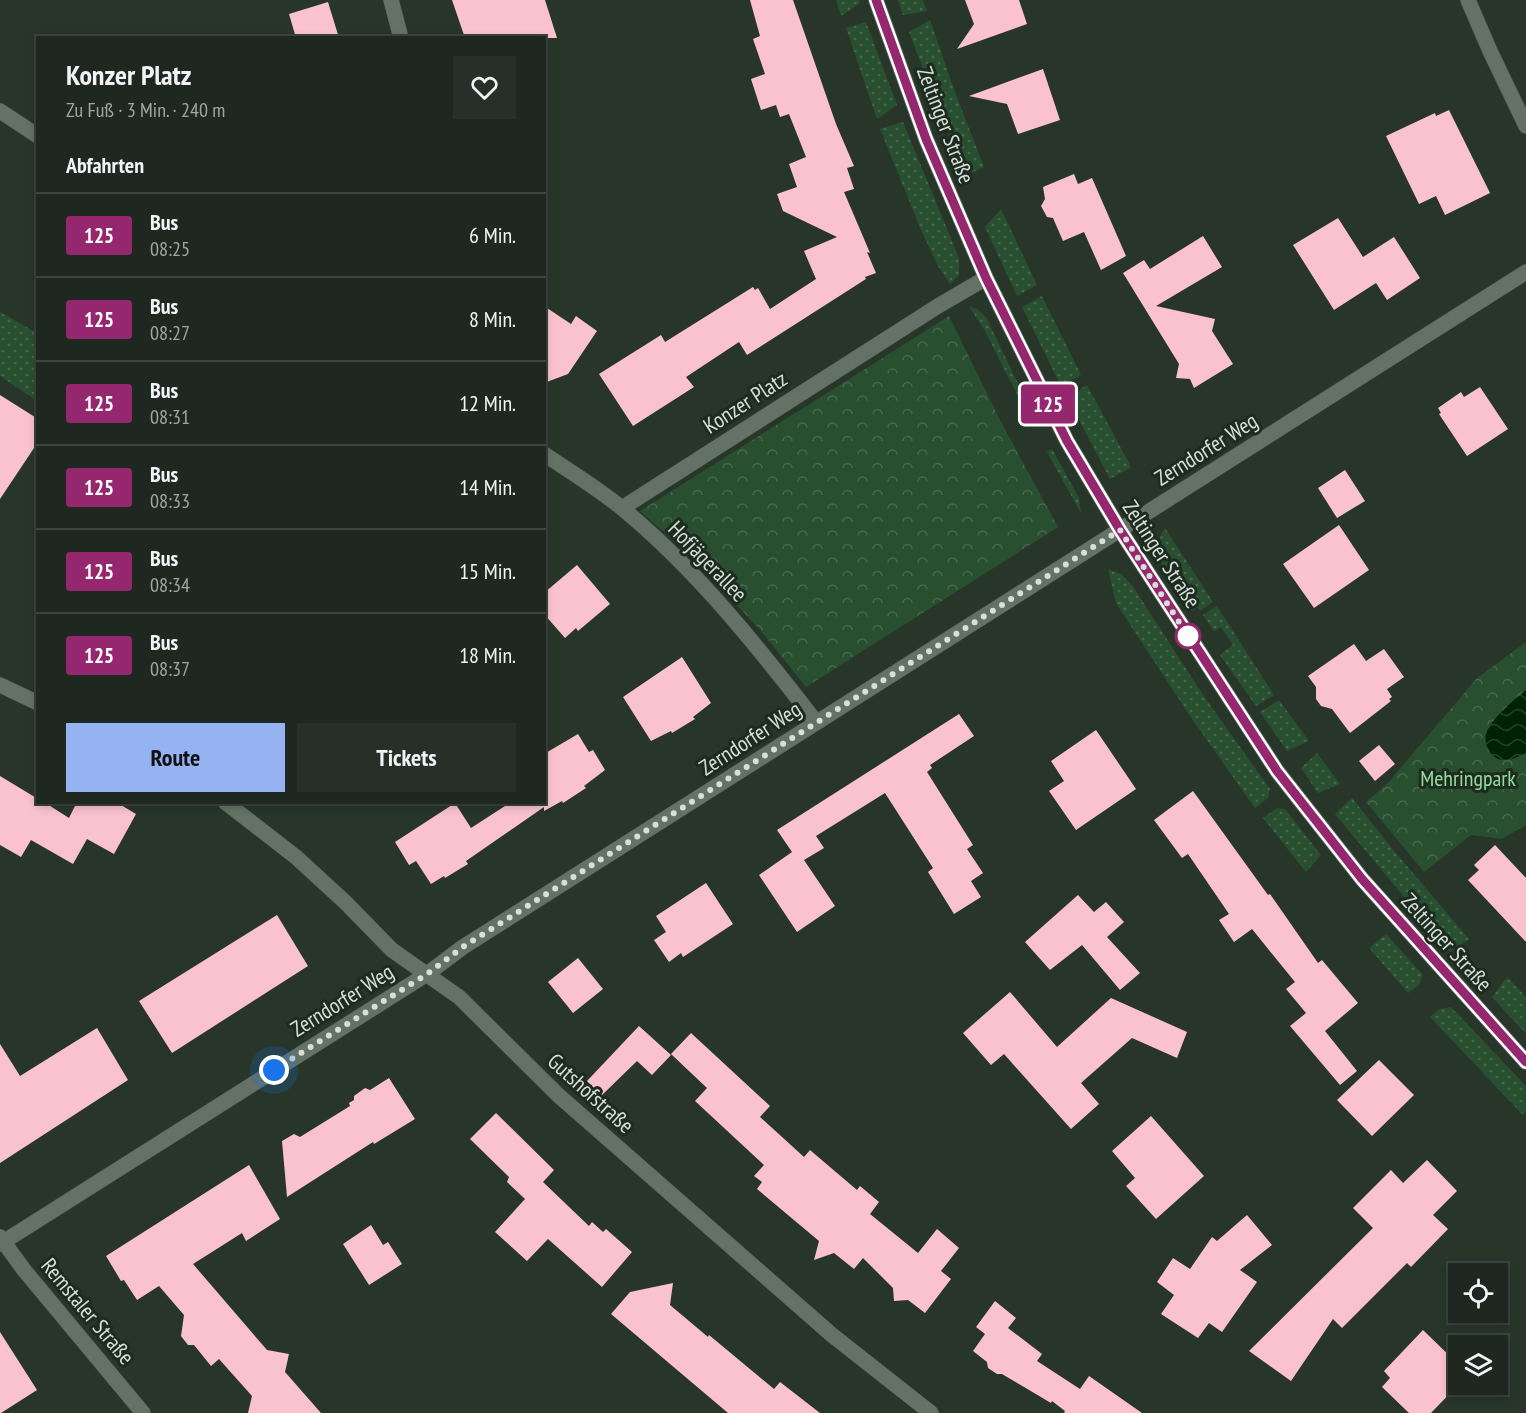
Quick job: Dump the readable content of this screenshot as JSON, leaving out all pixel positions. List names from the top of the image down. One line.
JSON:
{"streets":{"street":["Zeltinger Straße","Konzer Platz","Zerndorfer Weg","Hofjägerallee","Gutshofstraße","Remstaler Straße"]},"crossings":[["Zeltinger Straße","Konzer Platz"],["Zeltinger Straße","Zerndorfer Weg"],["Konzer Platz","Hofjägerallee"],["Zerndorfer Weg","Hofjägerallee"],["Zerndorfer Weg","Gutshofstraße"],["Zerndorfer Weg","Remstaler Straße"]],"parks":["Mehringpark"],"lines":["bus line 125"],"page":{"on_map":"125","heading":[["Konzer Platz","Zu Fuß · 3 Min. · 240 m"],"Abfahrten"],"list":[{"mark":"125","name":"Bus","note":"08:25","value":"6 Min."},{"mark":"125","name":"Bus","note":"08:27","value":"8 Min."},{"mark":"125","name":"Bus","note":"08:31","value":"12 Min."},{"mark":"125","name":"Bus","note":"08:33","value":"14 Min."},{"mark":"125","name":"Bus","note":"08:34","value":"15 Min."},{"mark":"125","name":"Bus","note":"08:37","value":"18 Min."}],"buttons":["Route","Tickets"]}}
